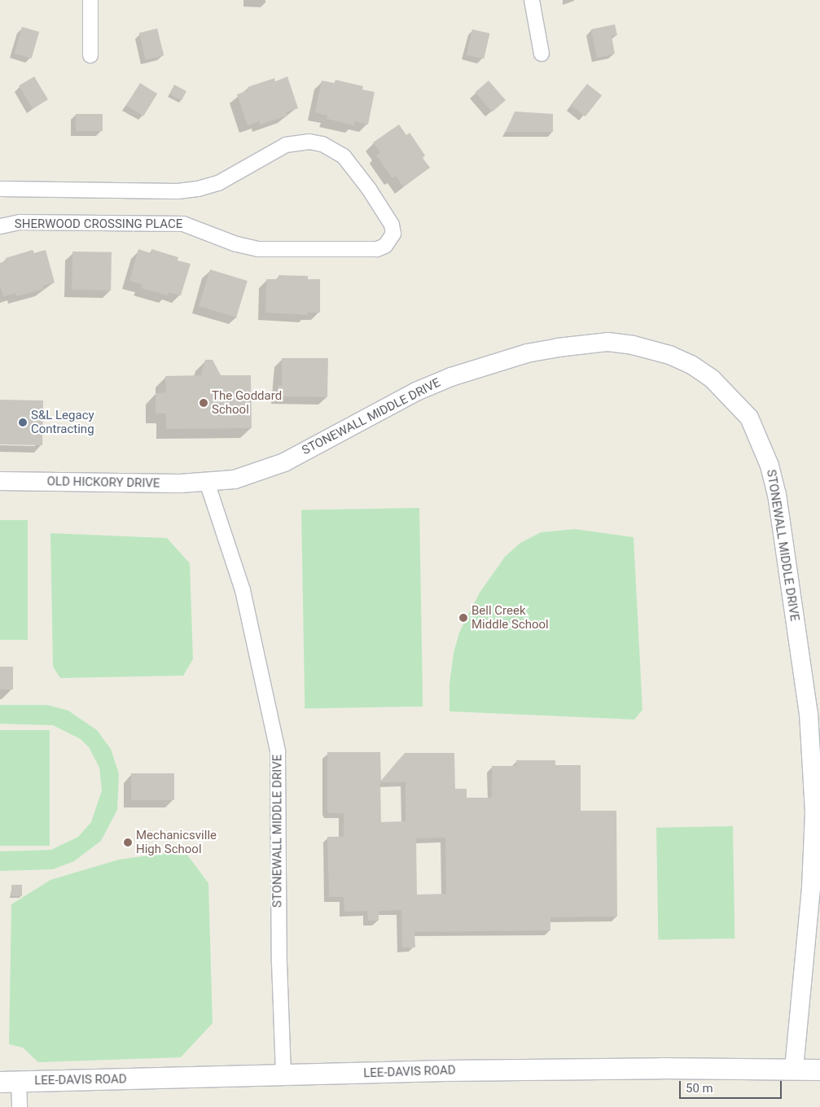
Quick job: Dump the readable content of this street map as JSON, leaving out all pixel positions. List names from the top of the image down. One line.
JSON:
{"streets":{"main road":["LEE-DAVIS ROAD"],"street":["SHERWOOD CROSSING PLACE","STONEWALL MIDDLE DRIVE","OLD HICKORY DRIVE"]},"crossings":[["STONEWALL MIDDLE DRIVE","OLD HICKORY DRIVE"],["STONEWALL MIDDLE DRIVE","LEE-DAVIS ROAD"]],"places":["The Goddard School","S&L Legacy Contracting","Bell Creek Middle School","Mechanicsville High School"],"scale_bar":"50 m"}
